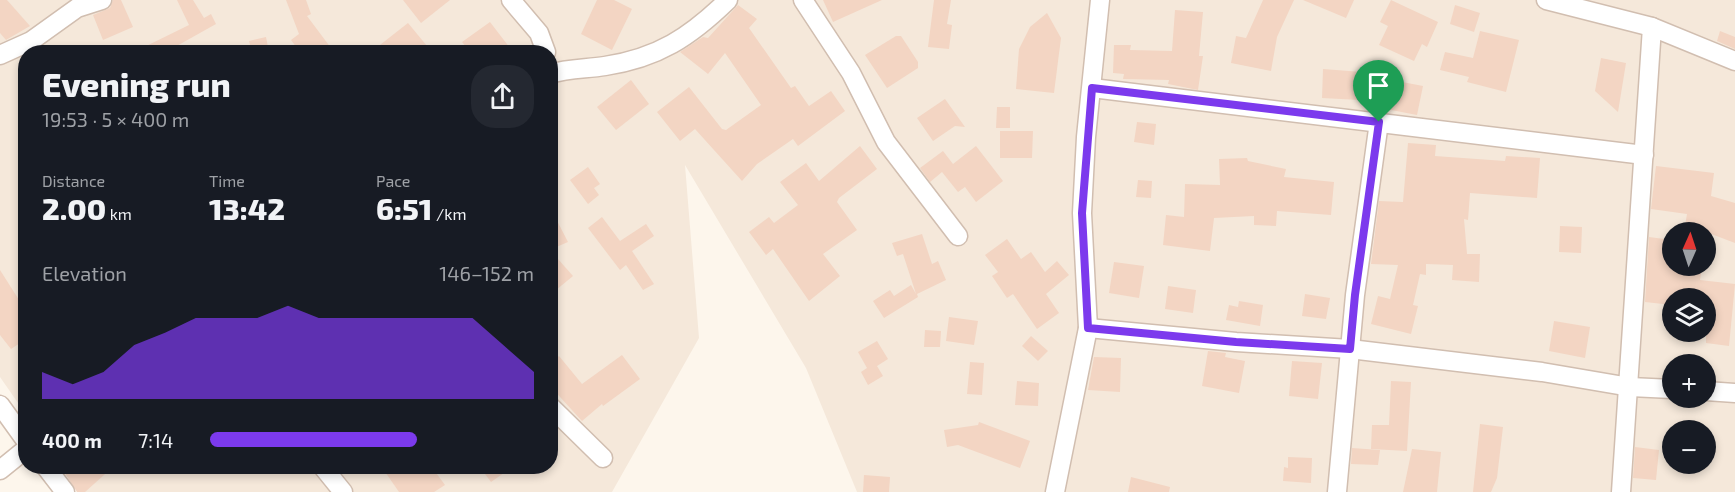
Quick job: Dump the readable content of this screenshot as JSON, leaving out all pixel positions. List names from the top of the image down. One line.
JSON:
{"north":"top","page":{"heading":["Evening run","19:53 · 5 × 400 m"],"stats":[["Distance","2.00 km"],["Time","13:42"],["Pace","6:51 /km"]],"map_buttons":["+","−"],"chart":["Elevation","146–152 m"],"list":[{"name":"400 m","note":"7:14"}]}}
